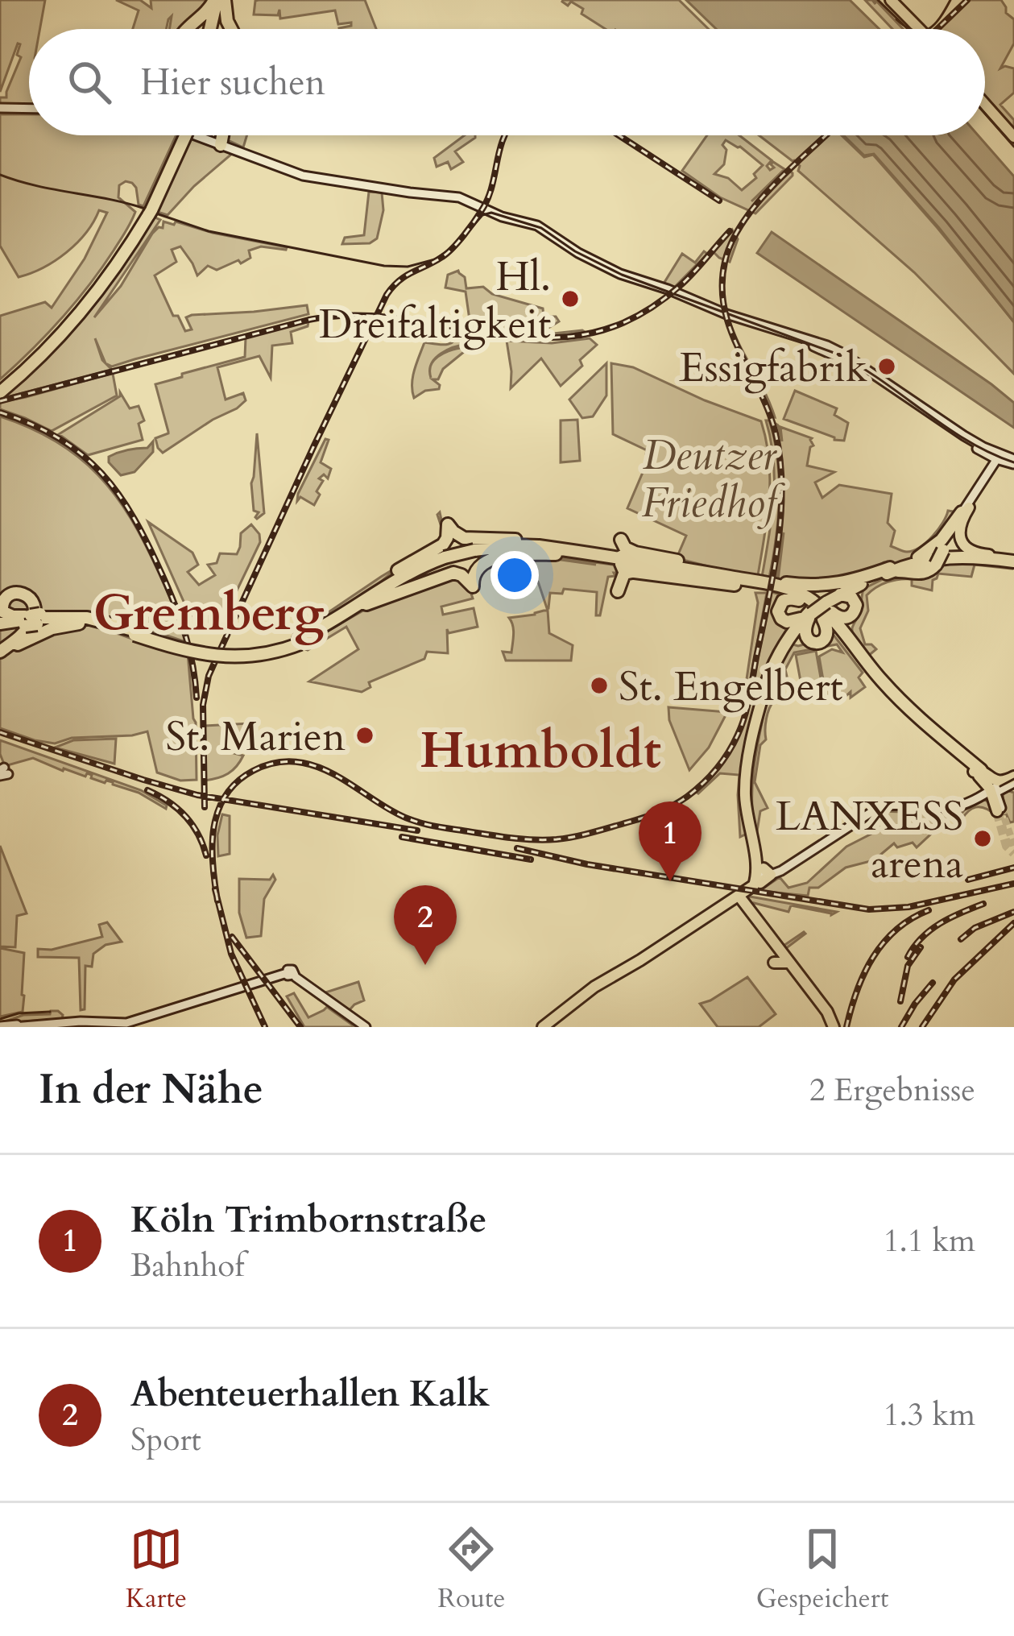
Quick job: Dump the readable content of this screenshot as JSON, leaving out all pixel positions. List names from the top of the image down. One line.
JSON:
{"districts":["Gremberg","Humboldt"],"parks":["Deutzer Friedhof"],"places":["Hl. Dreifaltigkeit","Essigfabrik","St. Engelbert","St. Marien","LANXESS arena"],"page":{"search":"Hier suchen","pins":["1","2"],"heading":["In der Nähe","2 Ergebnisse"],"list":[{"mark":"1","name":"Köln Trimbornstraße","note":"Bahnhof","value":"1.1 km"},{"mark":"2","name":"Abenteuerhallen Kalk","note":"Sport","value":"1.3 km"}],"nav":["Karte","Route","Gespeichert"]}}
